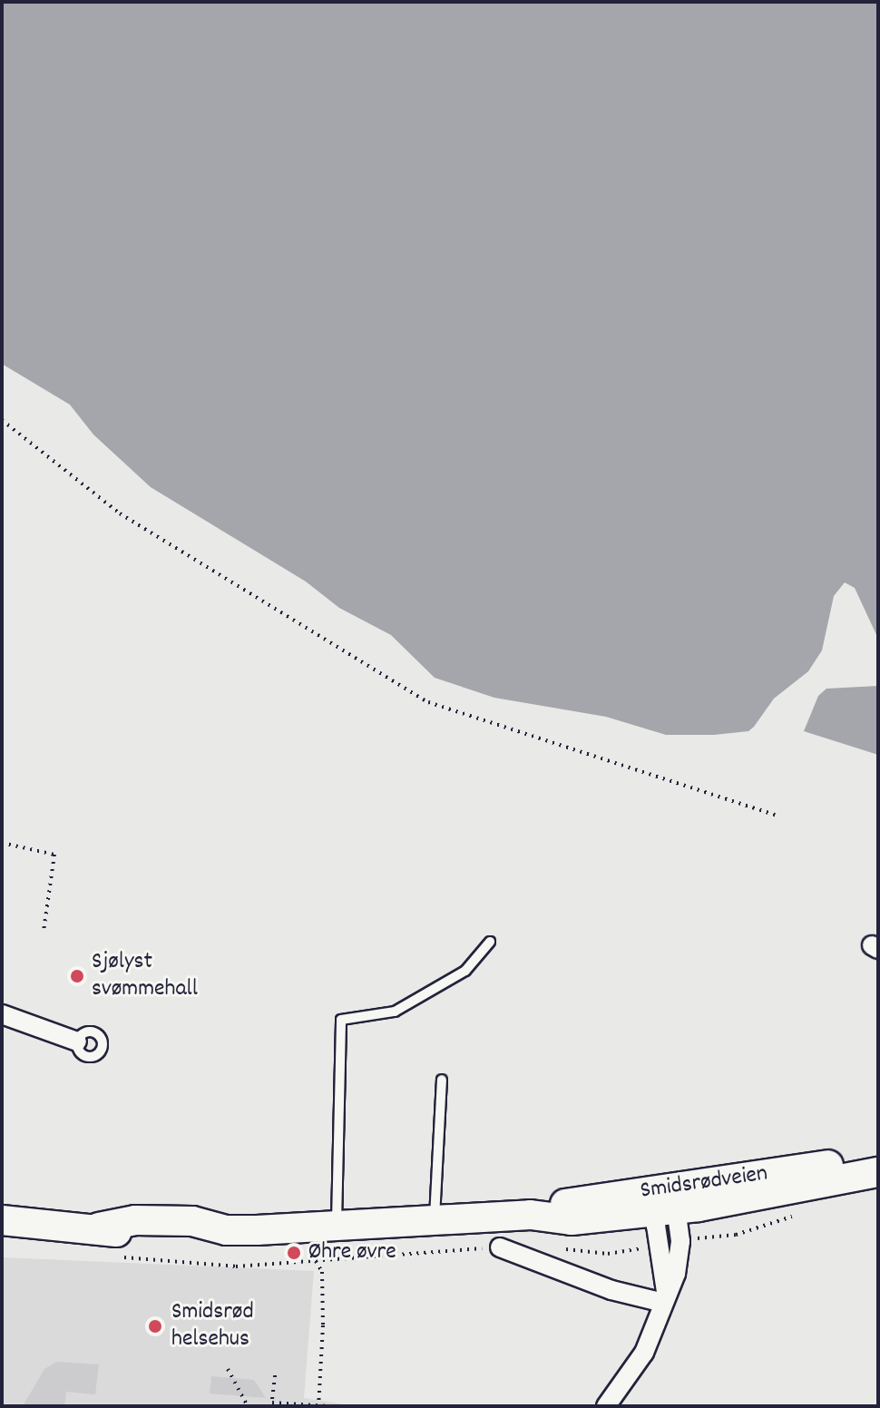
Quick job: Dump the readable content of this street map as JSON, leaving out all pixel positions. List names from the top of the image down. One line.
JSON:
{"streets":{"main road":["Smidsrødveien"]},"places":["Sjølyst svømmehall","Øhre øvre","Smidsrød helsehus"]}
